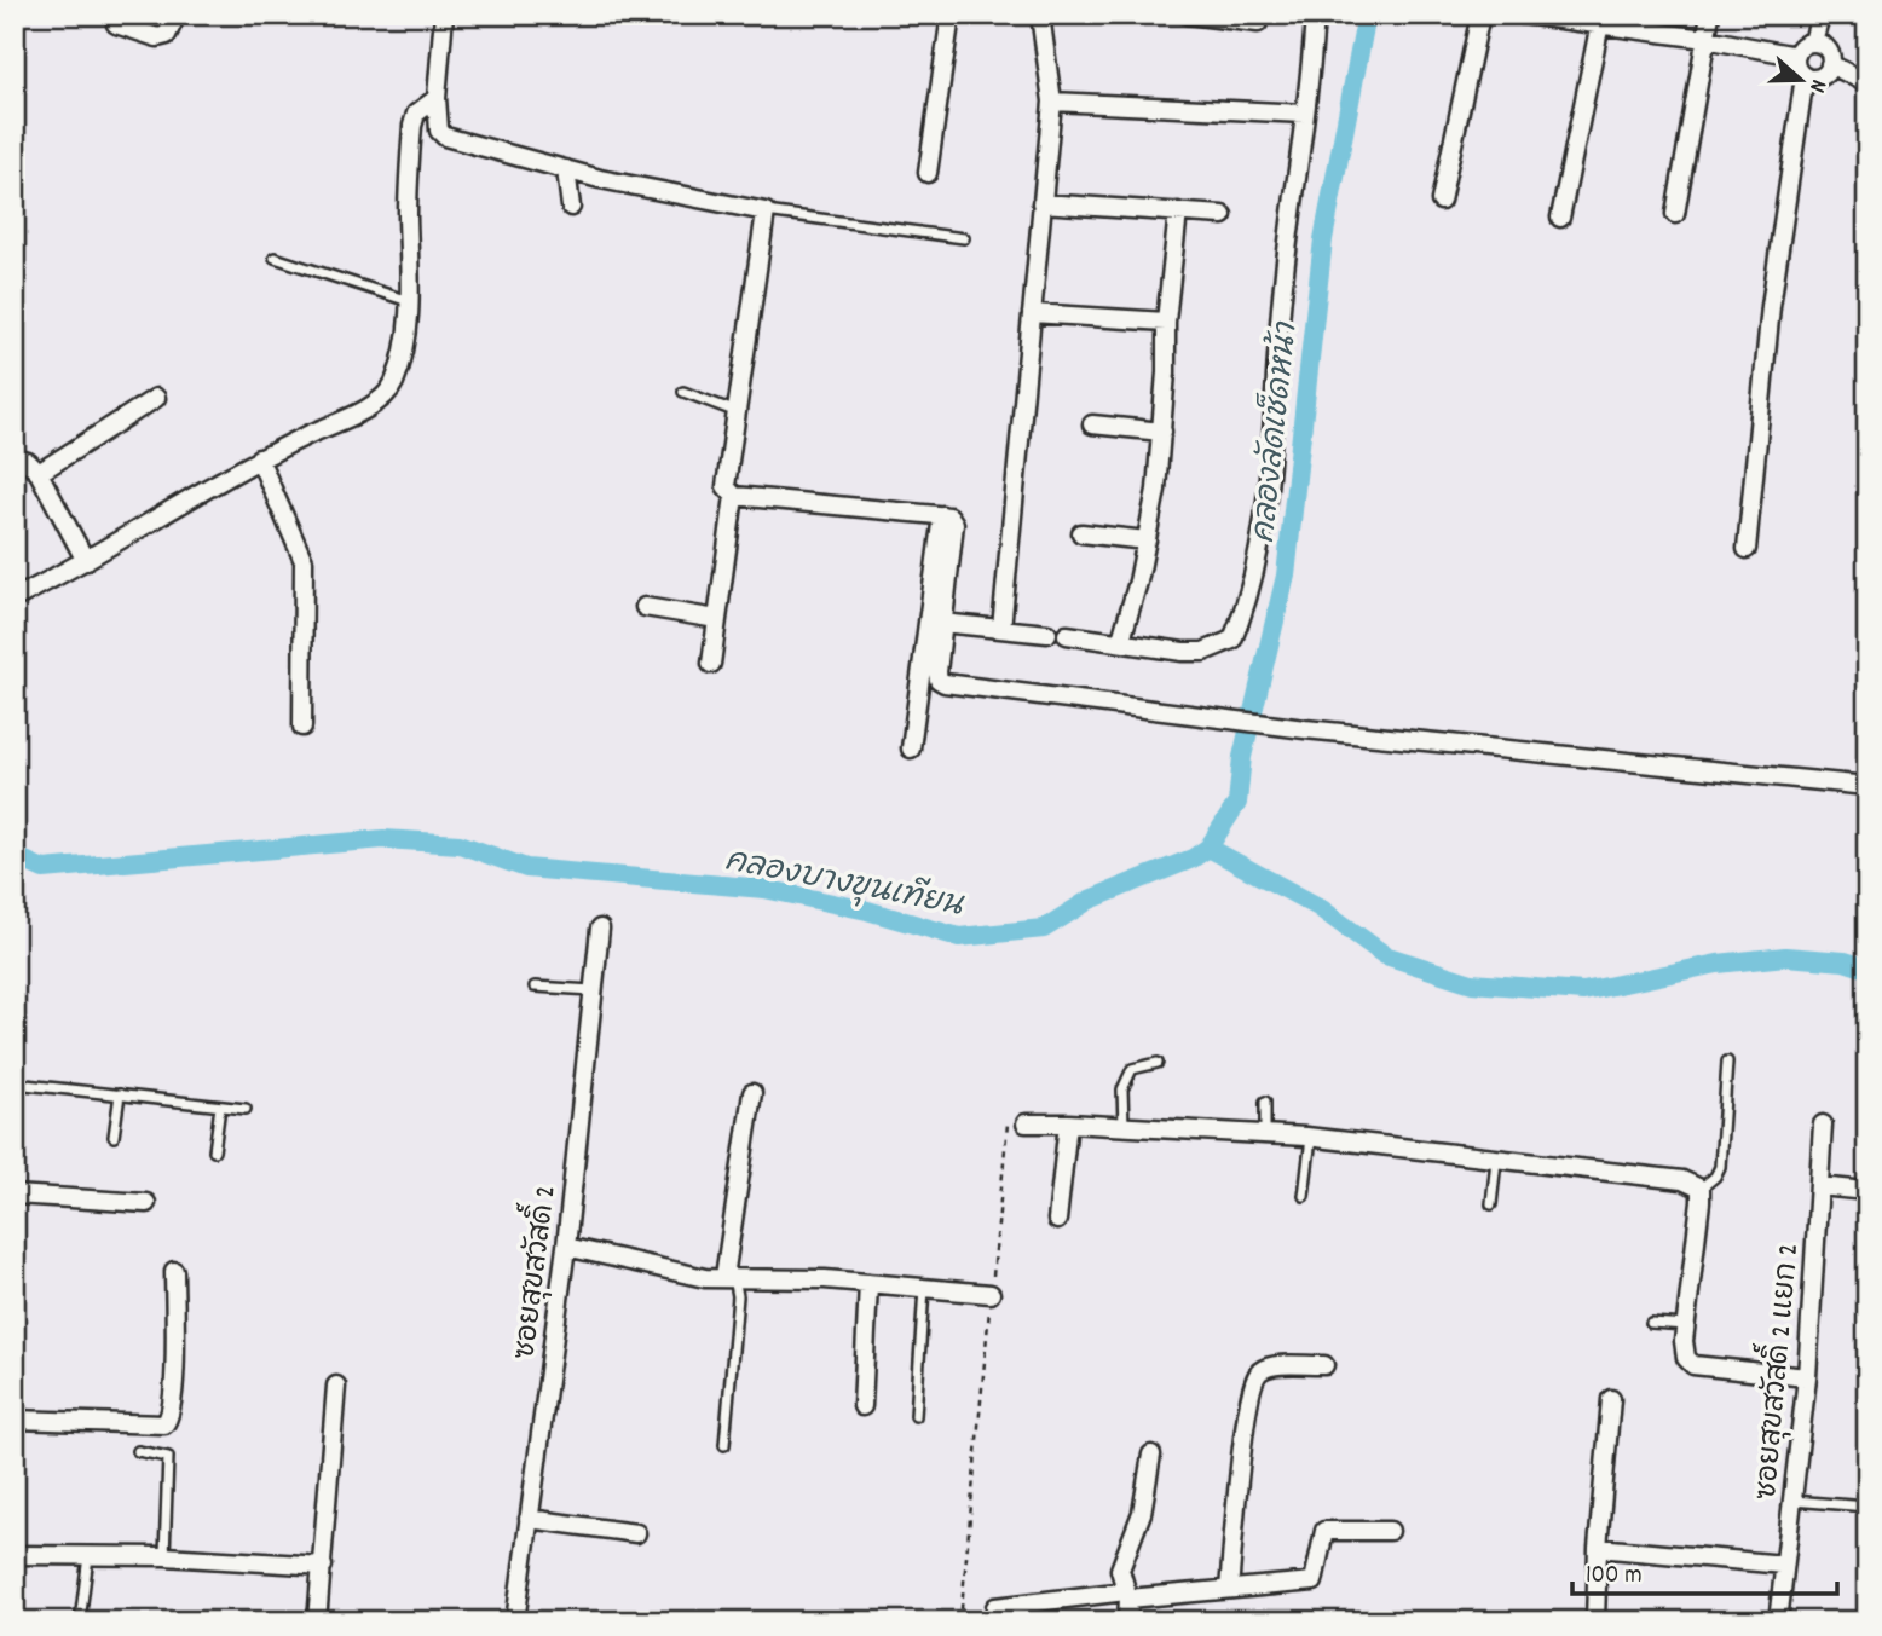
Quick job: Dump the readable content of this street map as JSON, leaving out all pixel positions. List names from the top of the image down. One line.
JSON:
{"streets":{"street":["ซอยสุขสวัสดิ์ 2","ซอยสุขสวัสดิ์ 2 แยก 2"]},"water":["คลองลัดเช็ดหน้า","คลองบางขุนเทียน"],"scale_bar":"100 m","north":"right"}
